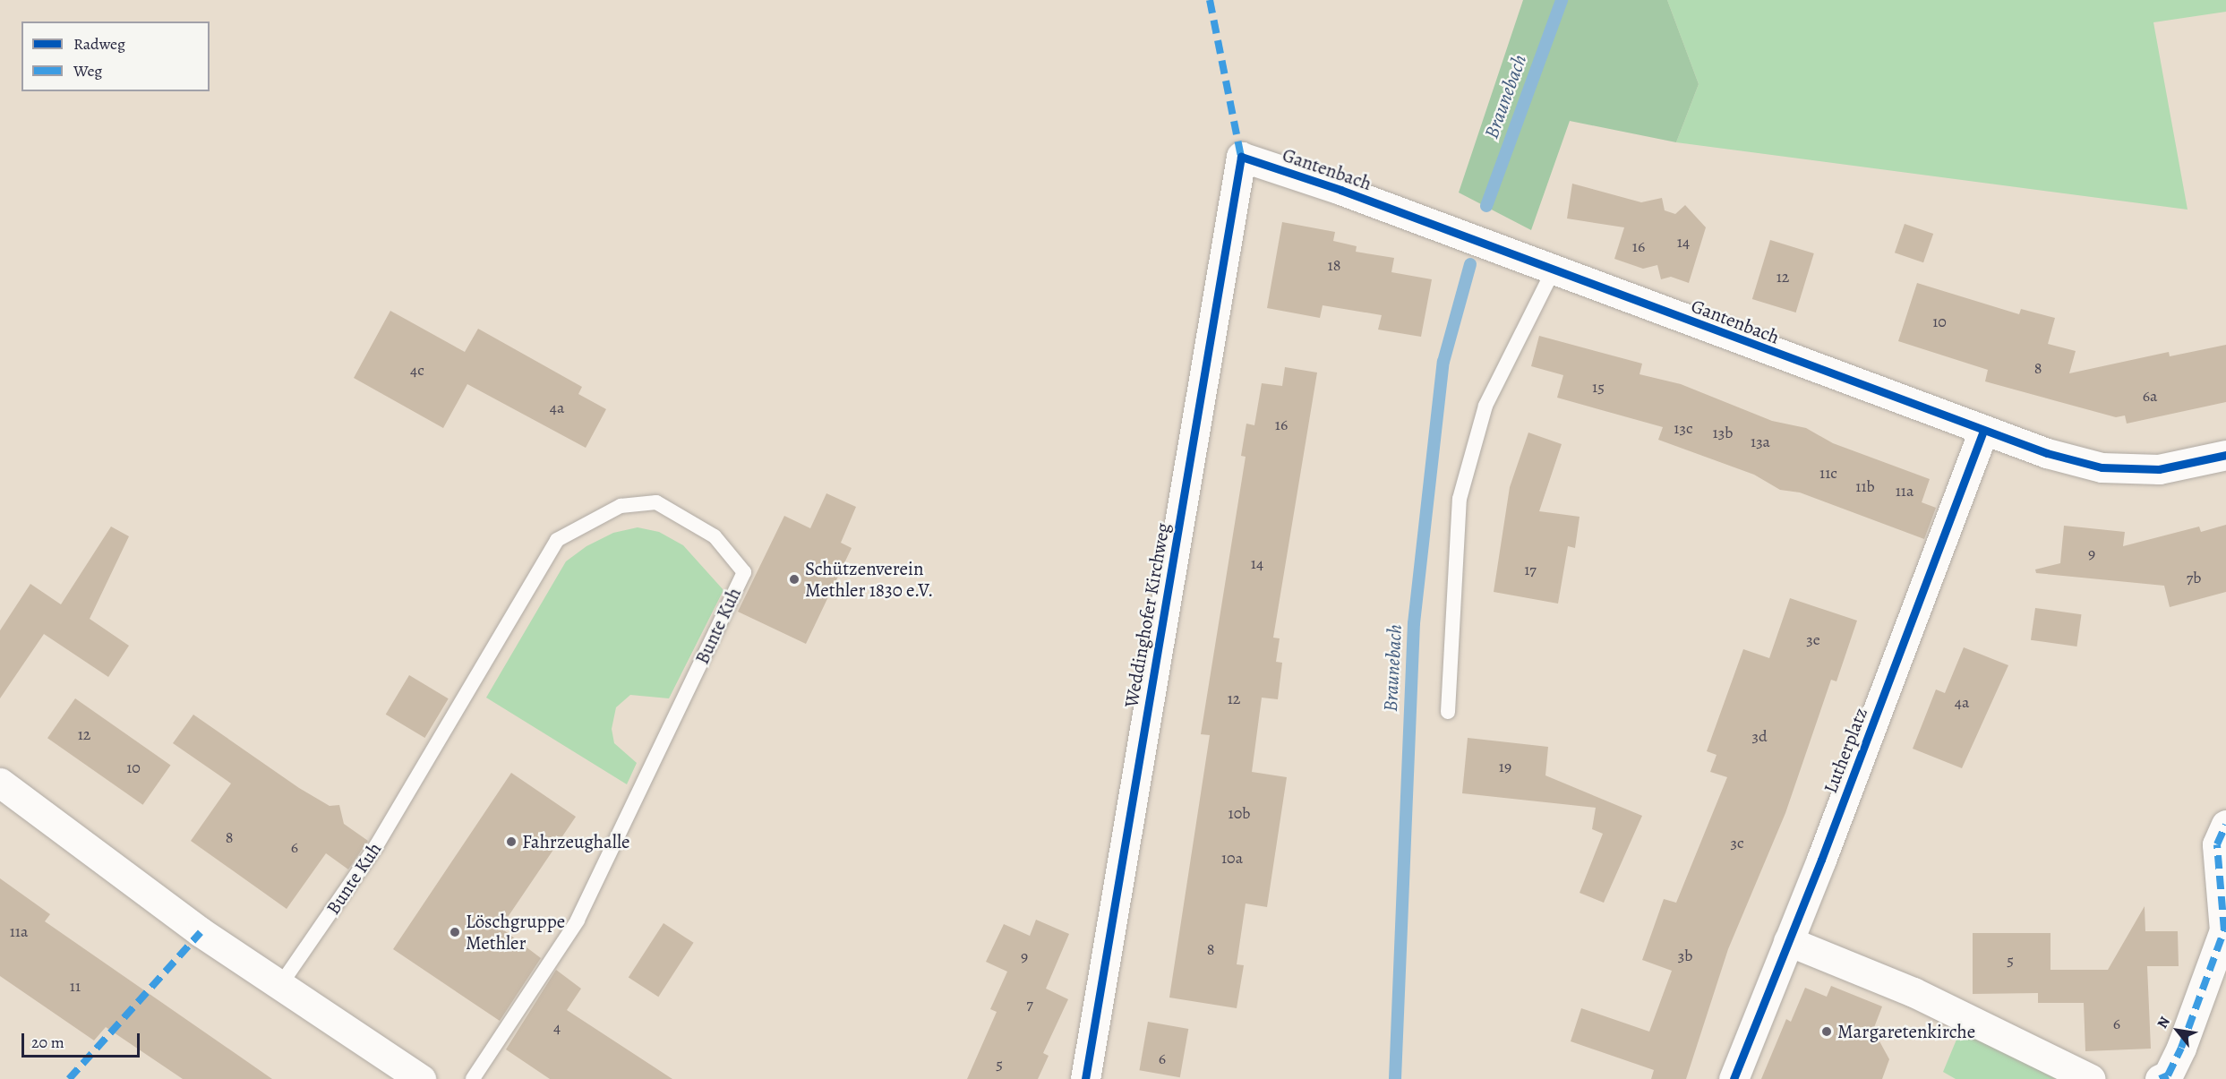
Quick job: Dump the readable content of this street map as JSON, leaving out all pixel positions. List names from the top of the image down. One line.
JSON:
{"streets":{"street":["Gantenbach","Weddinghofer Kirchweg","Lutherplatz"],"lane":["Bunte Kuh"]},"crossings":[["Gantenbach","Weddinghofer Kirchweg"],["Gantenbach","Lutherplatz"]],"water":["Braunebach"],"places":["Schützenverein Methler 1830 e.V.","Fahrzeughalle","Löschgruppe Methler","Margaretenkirche"],"house_numbers":["14","16","18","12","10","8","4c","15","6a","4a","16","13c","13b","13a","11c","11b","11a","9","14","17","7b","3e","12","4a","12","3d","19","10","10b","8","3c","6","10a","11a","8","3b","9","5","11","7","6","4","6","5"],"legend":["Radweg","Weg"],"scale_bar":"20 m","north":"top left"}
